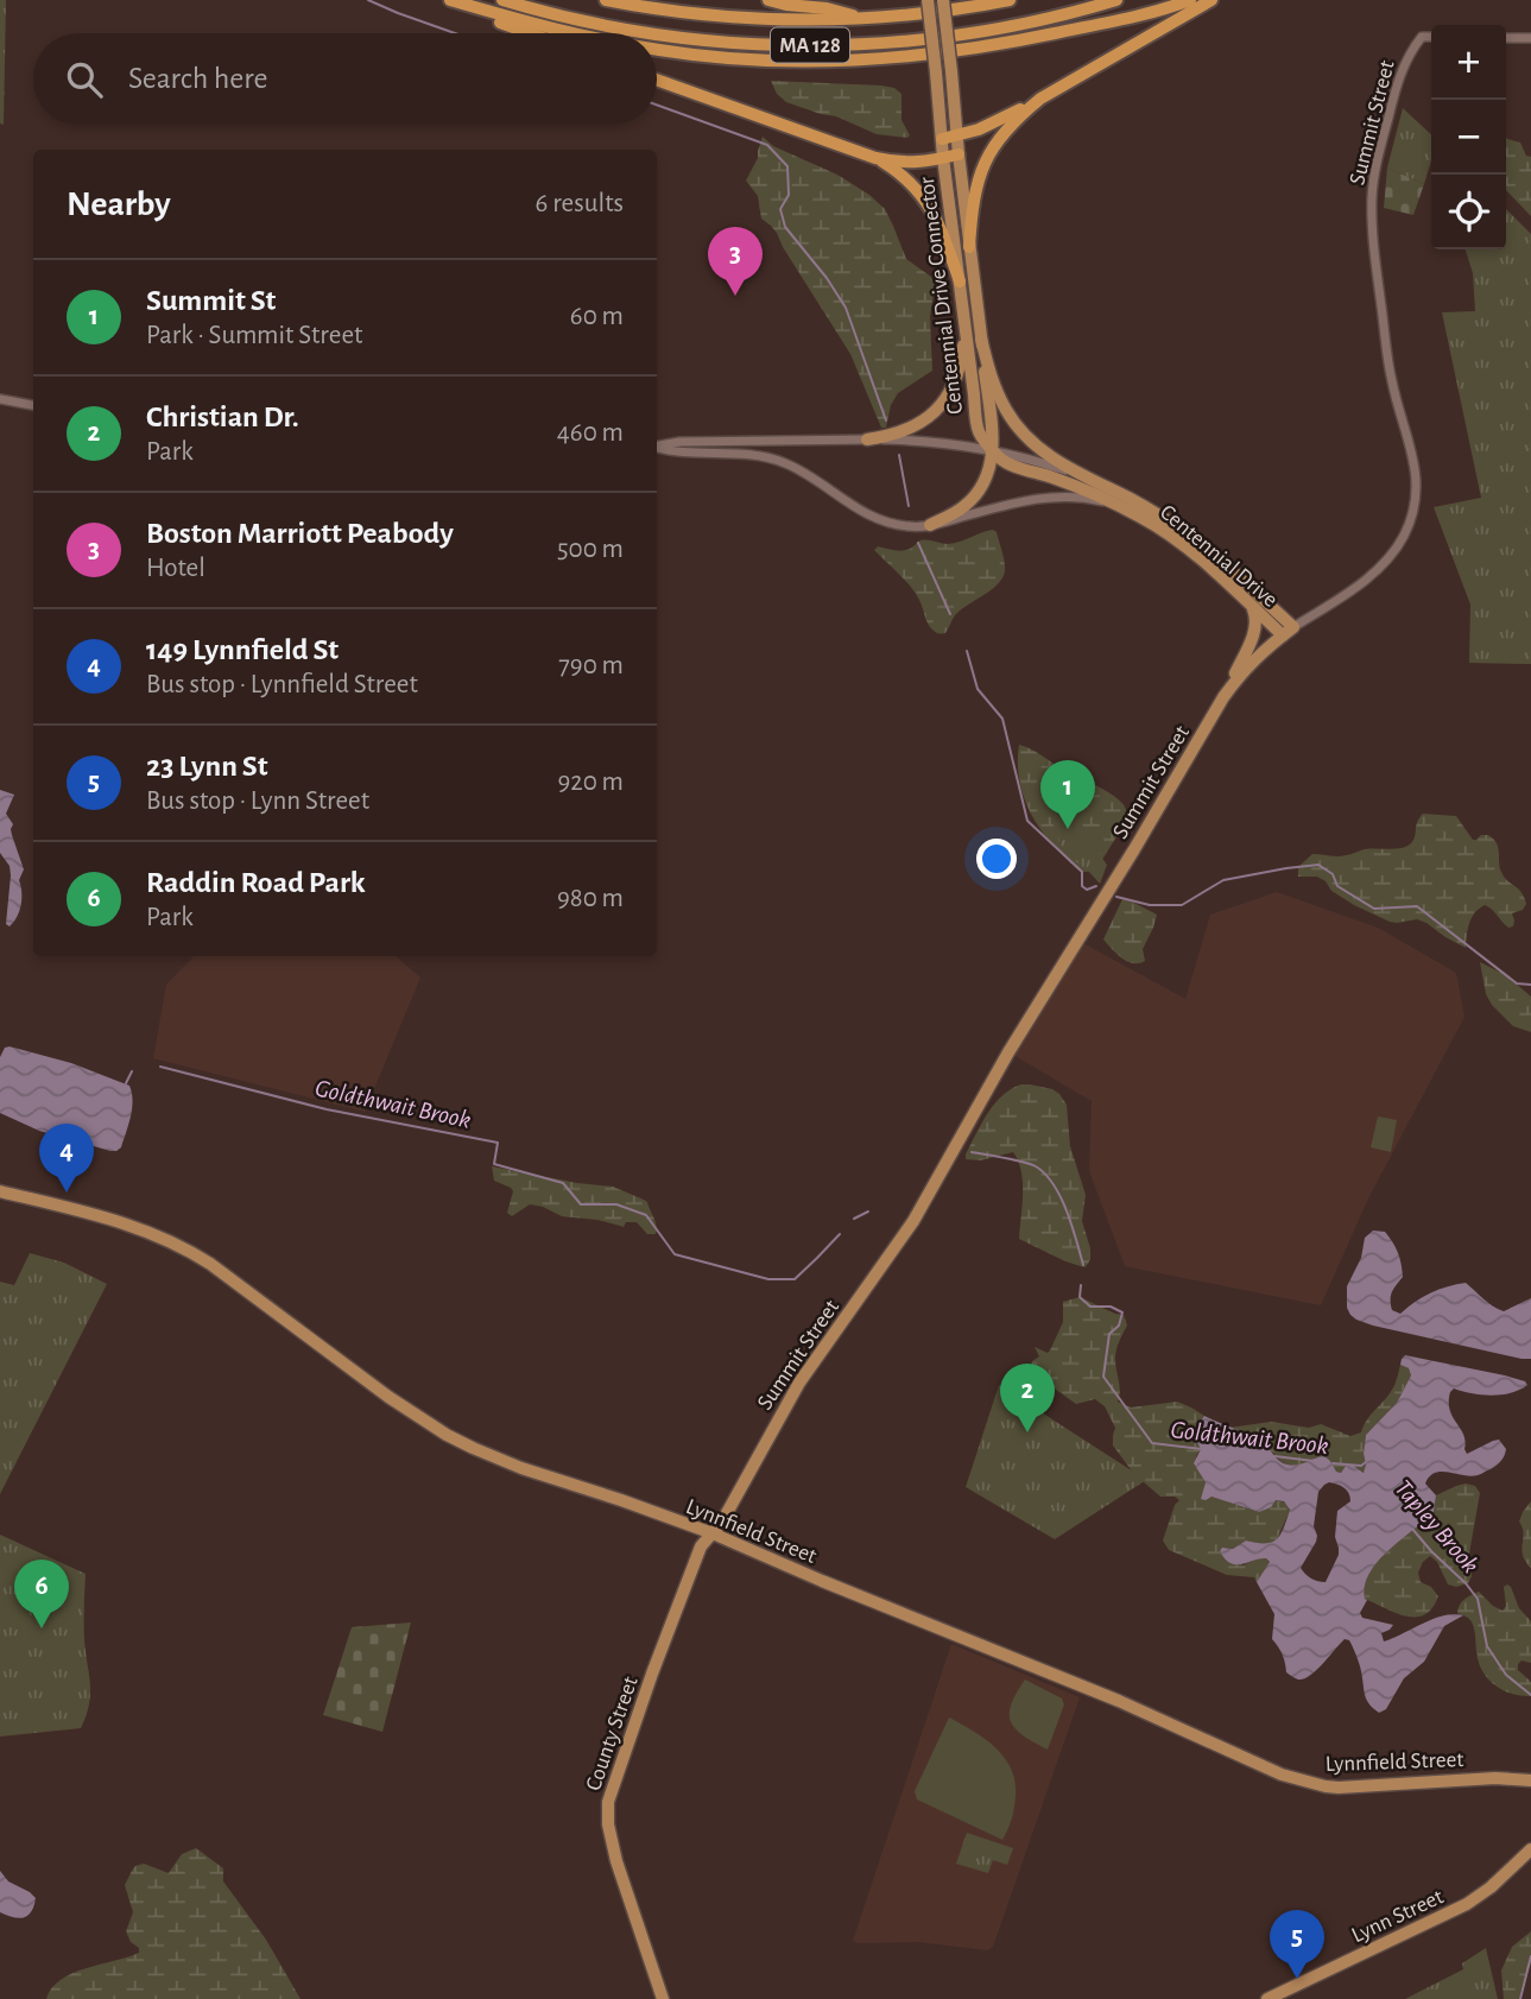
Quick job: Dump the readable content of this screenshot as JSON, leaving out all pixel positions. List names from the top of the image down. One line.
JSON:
{"streets":{"highway":["MA 128"],"main road":["Summit Street","Centennial Drive Connector","Centennial Drive","Lynnfield Street","County Street","Lynn Street"]},"crossings":[["Summit Street","Centennial Drive"],["Summit Street","Lynnfield Street"],["Summit Street","County Street"],["Centennial Drive Connector","Centennial Drive"],["Lynnfield Street","County Street"]],"water":["Goldthwait Brook","Tapley Brook"],"page":{"map_buttons":["+","−"],"search":"Search here","heading":["Nearby","6 results"],"pins":["3","1","4","2","6","5"],"list":[{"mark":"1","name":"Summit St","note":"Park · Summit Street","value":"60 m"},{"mark":"2","name":"Christian Dr.","note":"Park","value":"460 m"},{"mark":"3","name":"Boston Marriott Peabody","note":"Hotel","value":"500 m"},{"mark":"4","name":"149 Lynnfield St","note":"Bus stop · Lynnfield Street","value":"790 m"},{"mark":"5","name":"23 Lynn St","note":"Bus stop · Lynn Street","value":"920 m"},{"mark":"6","name":"Raddin Road Park","note":"Park","value":"980 m"}]}}
